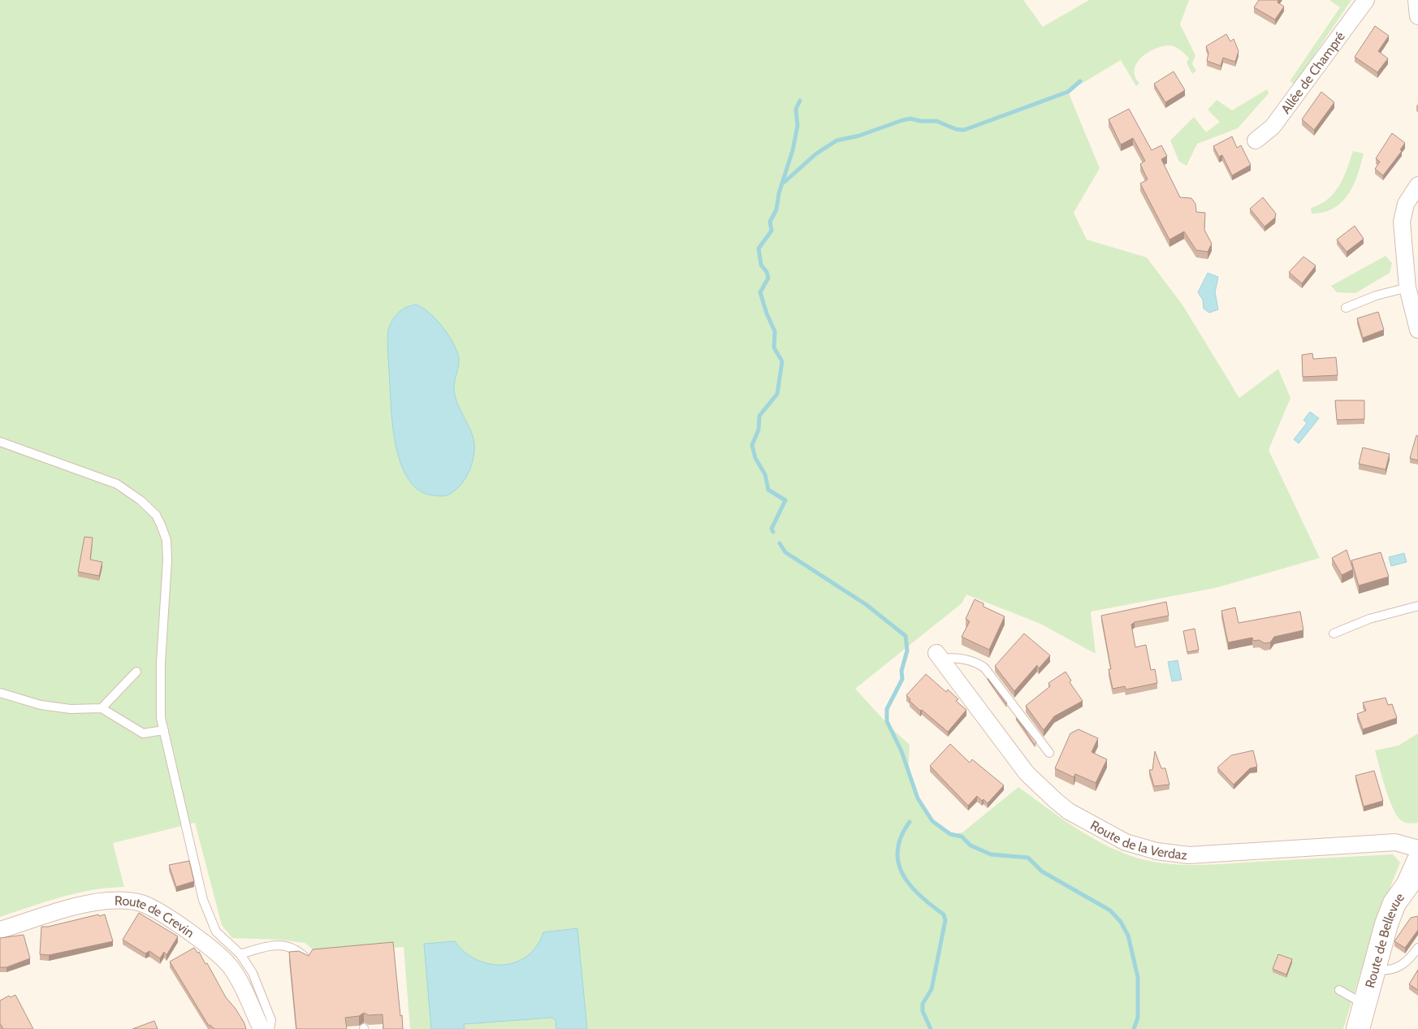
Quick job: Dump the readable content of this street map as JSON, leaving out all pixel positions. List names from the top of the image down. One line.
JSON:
{"streets":{"street":["Allée de Champré","Route de la Verdaz","Route de Crevin","Route de Bellevue"]}}
